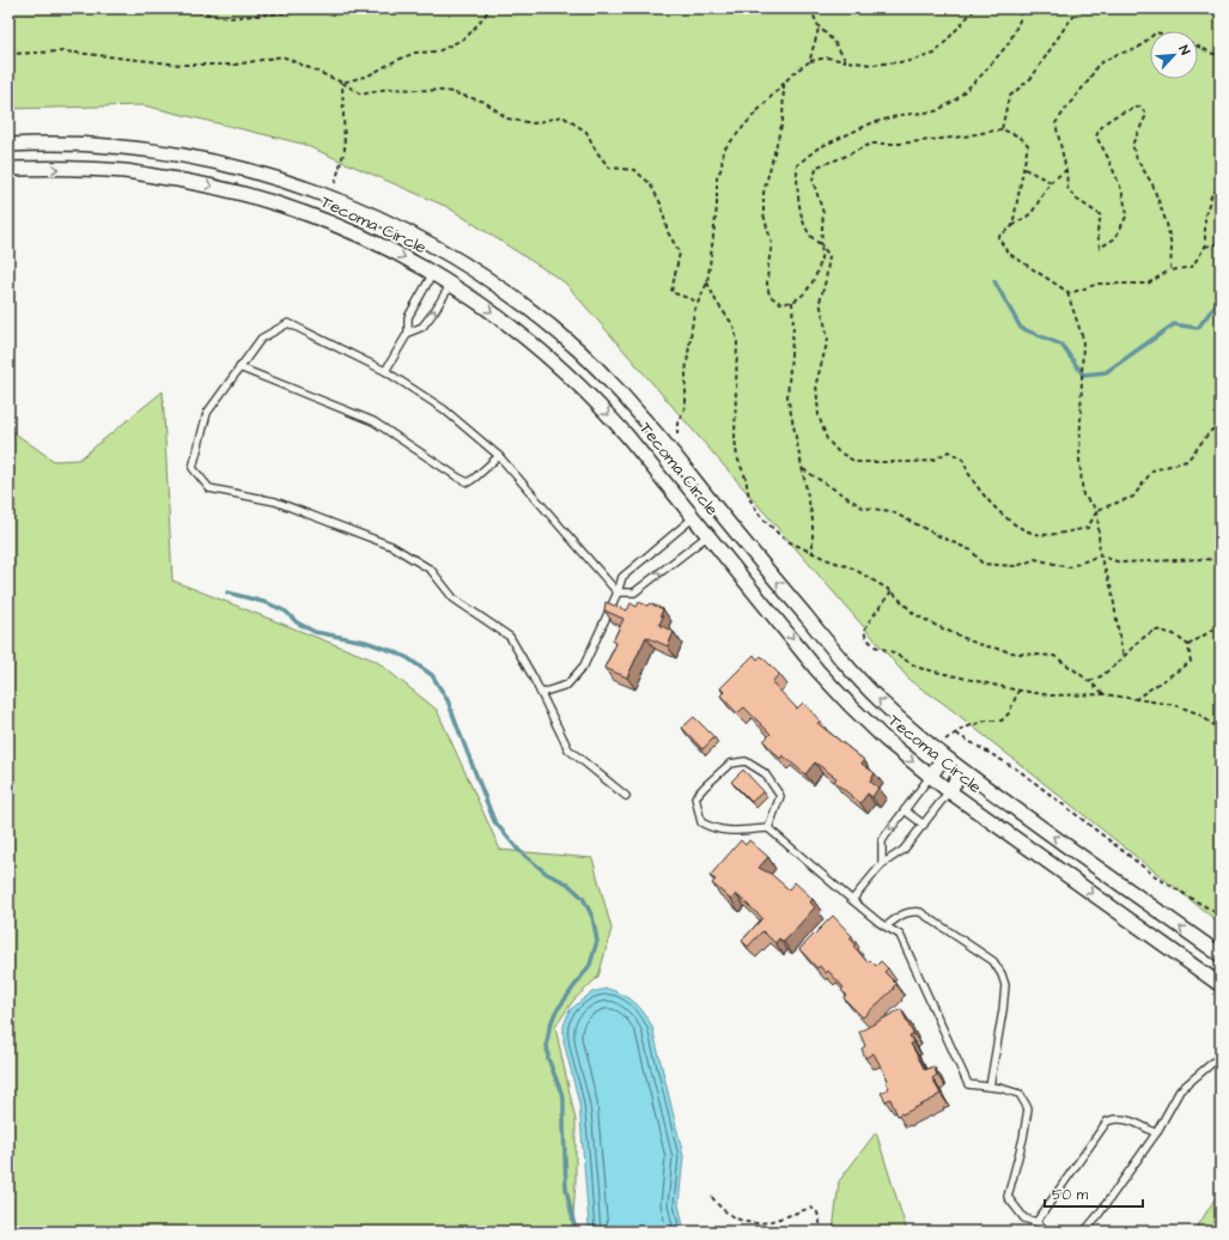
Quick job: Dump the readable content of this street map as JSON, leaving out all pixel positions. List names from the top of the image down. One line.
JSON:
{"streets":{"street":["Tecoma Circle"]},"scale_bar":"50 m","north":"top right"}
